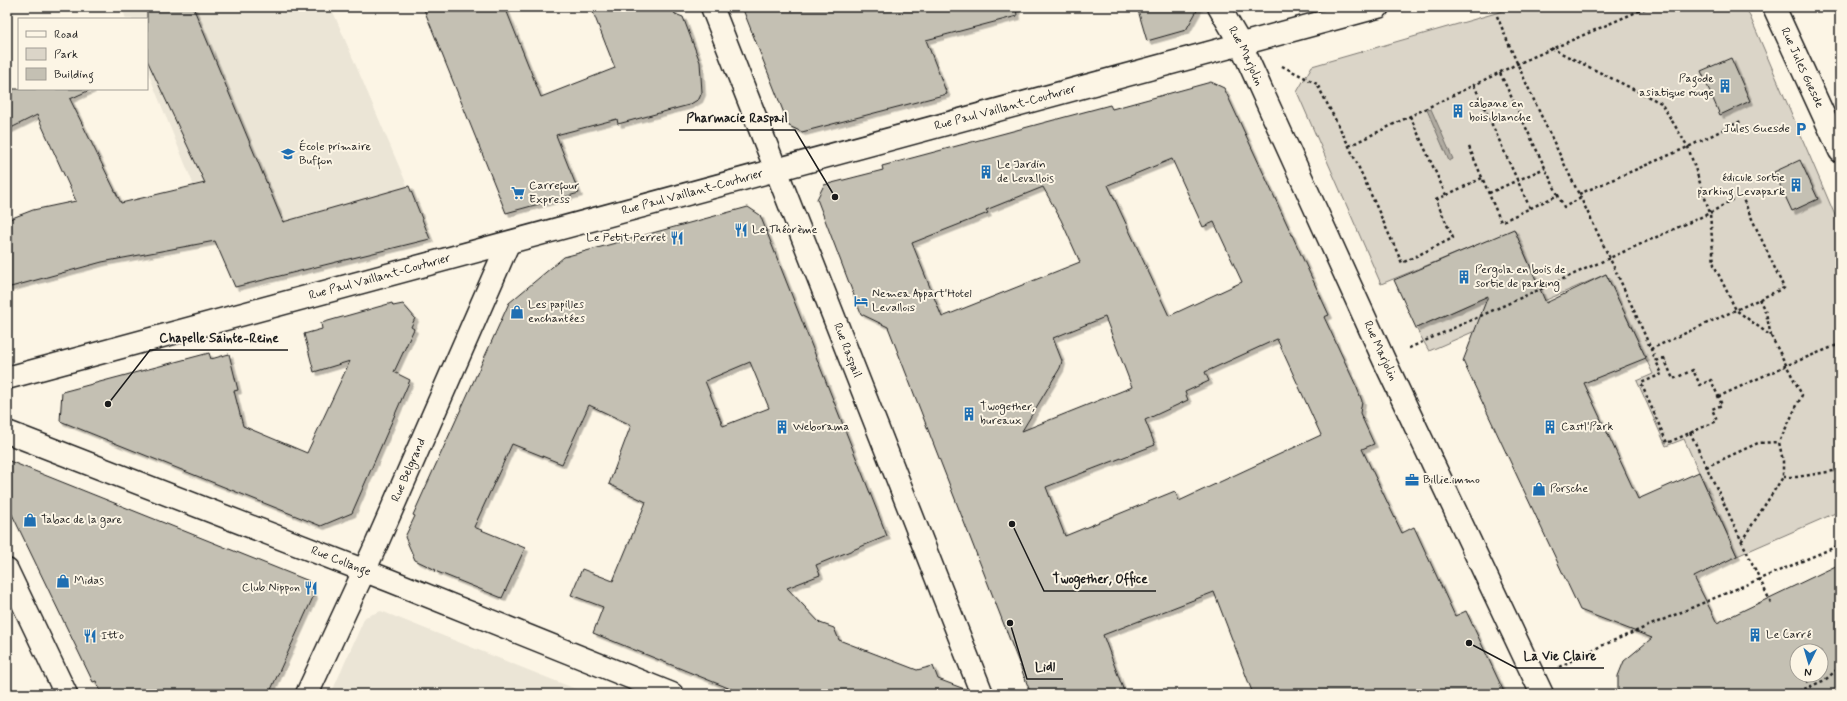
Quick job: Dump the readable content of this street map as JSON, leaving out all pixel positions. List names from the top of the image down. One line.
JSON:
{"streets":{"street":["Rue Marjolin","Rue Jules Guesde","Rue Paul Vaillant-Couturier","Rue Raspail","Rue Belgrand","Rue Collange"]},"crossings":[["Rue Marjolin","Rue Paul Vaillant-Couturier"],["Rue Paul Vaillant-Couturier","Rue Raspail"],["Rue Paul Vaillant-Couturier","Rue Belgrand"],["Rue Belgrand","Rue Collange"]],"places":{"building":["Pagode asiatique rouge","cabane en bois blanche","Le Jardin de Levallois","édicule sortie parking Levapark","Pergola en bois de sortie de parking","Twogether, bureaux","Weborama","Castl'Park","Le Carré"],"parking":["Jules Guesde"],"school or university":["École primaire Buffon"],"supermarket":["Carrefour Express"],"other":["Pharmacie Raspail","Chapelle Sainte-Reine","Twogether, Office","Lidl","La Vie Claire"],"restaurant":["Le Théorème","Le Petit Perret","Club Nippon","Itto"],"hotel":["Nemea Appart'Hotel Levallois"],"shop":["Les papilles enchantées","Porsche","Tabac de la gare","Midas"],"office":["Billie.immo"]},"legend":["Road","Park","Building"],"north":"bottom"}
